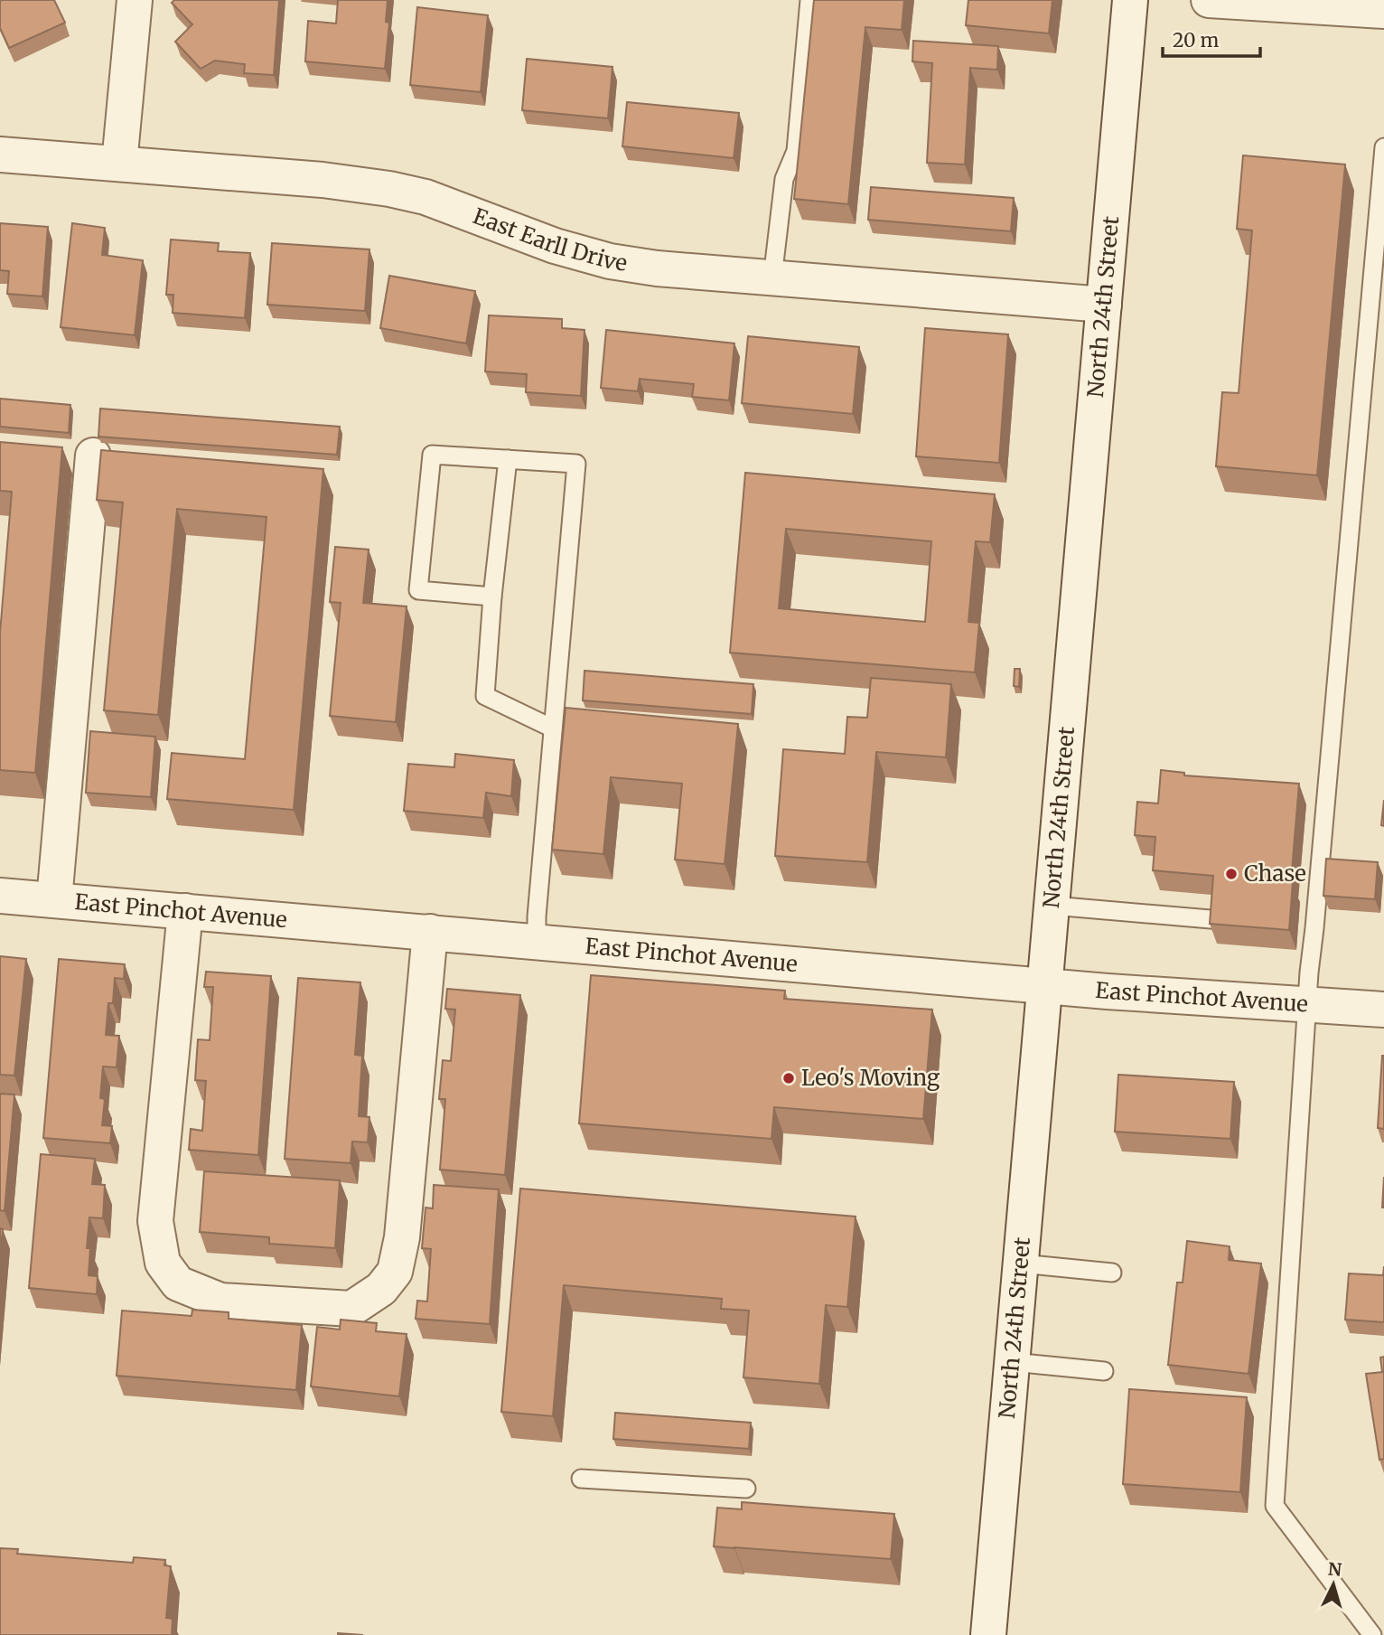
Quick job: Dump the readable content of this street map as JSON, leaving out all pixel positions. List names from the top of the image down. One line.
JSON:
{"streets":{"street":["East Earll Drive","North 24th Street","East Pinchot Avenue"]},"crossings":[["East Earll Drive","North 24th Street"],["North 24th Street","East Pinchot Avenue"]],"places":["Chase","Leo's Moving"],"scale_bar":"20 m","north":"top"}
